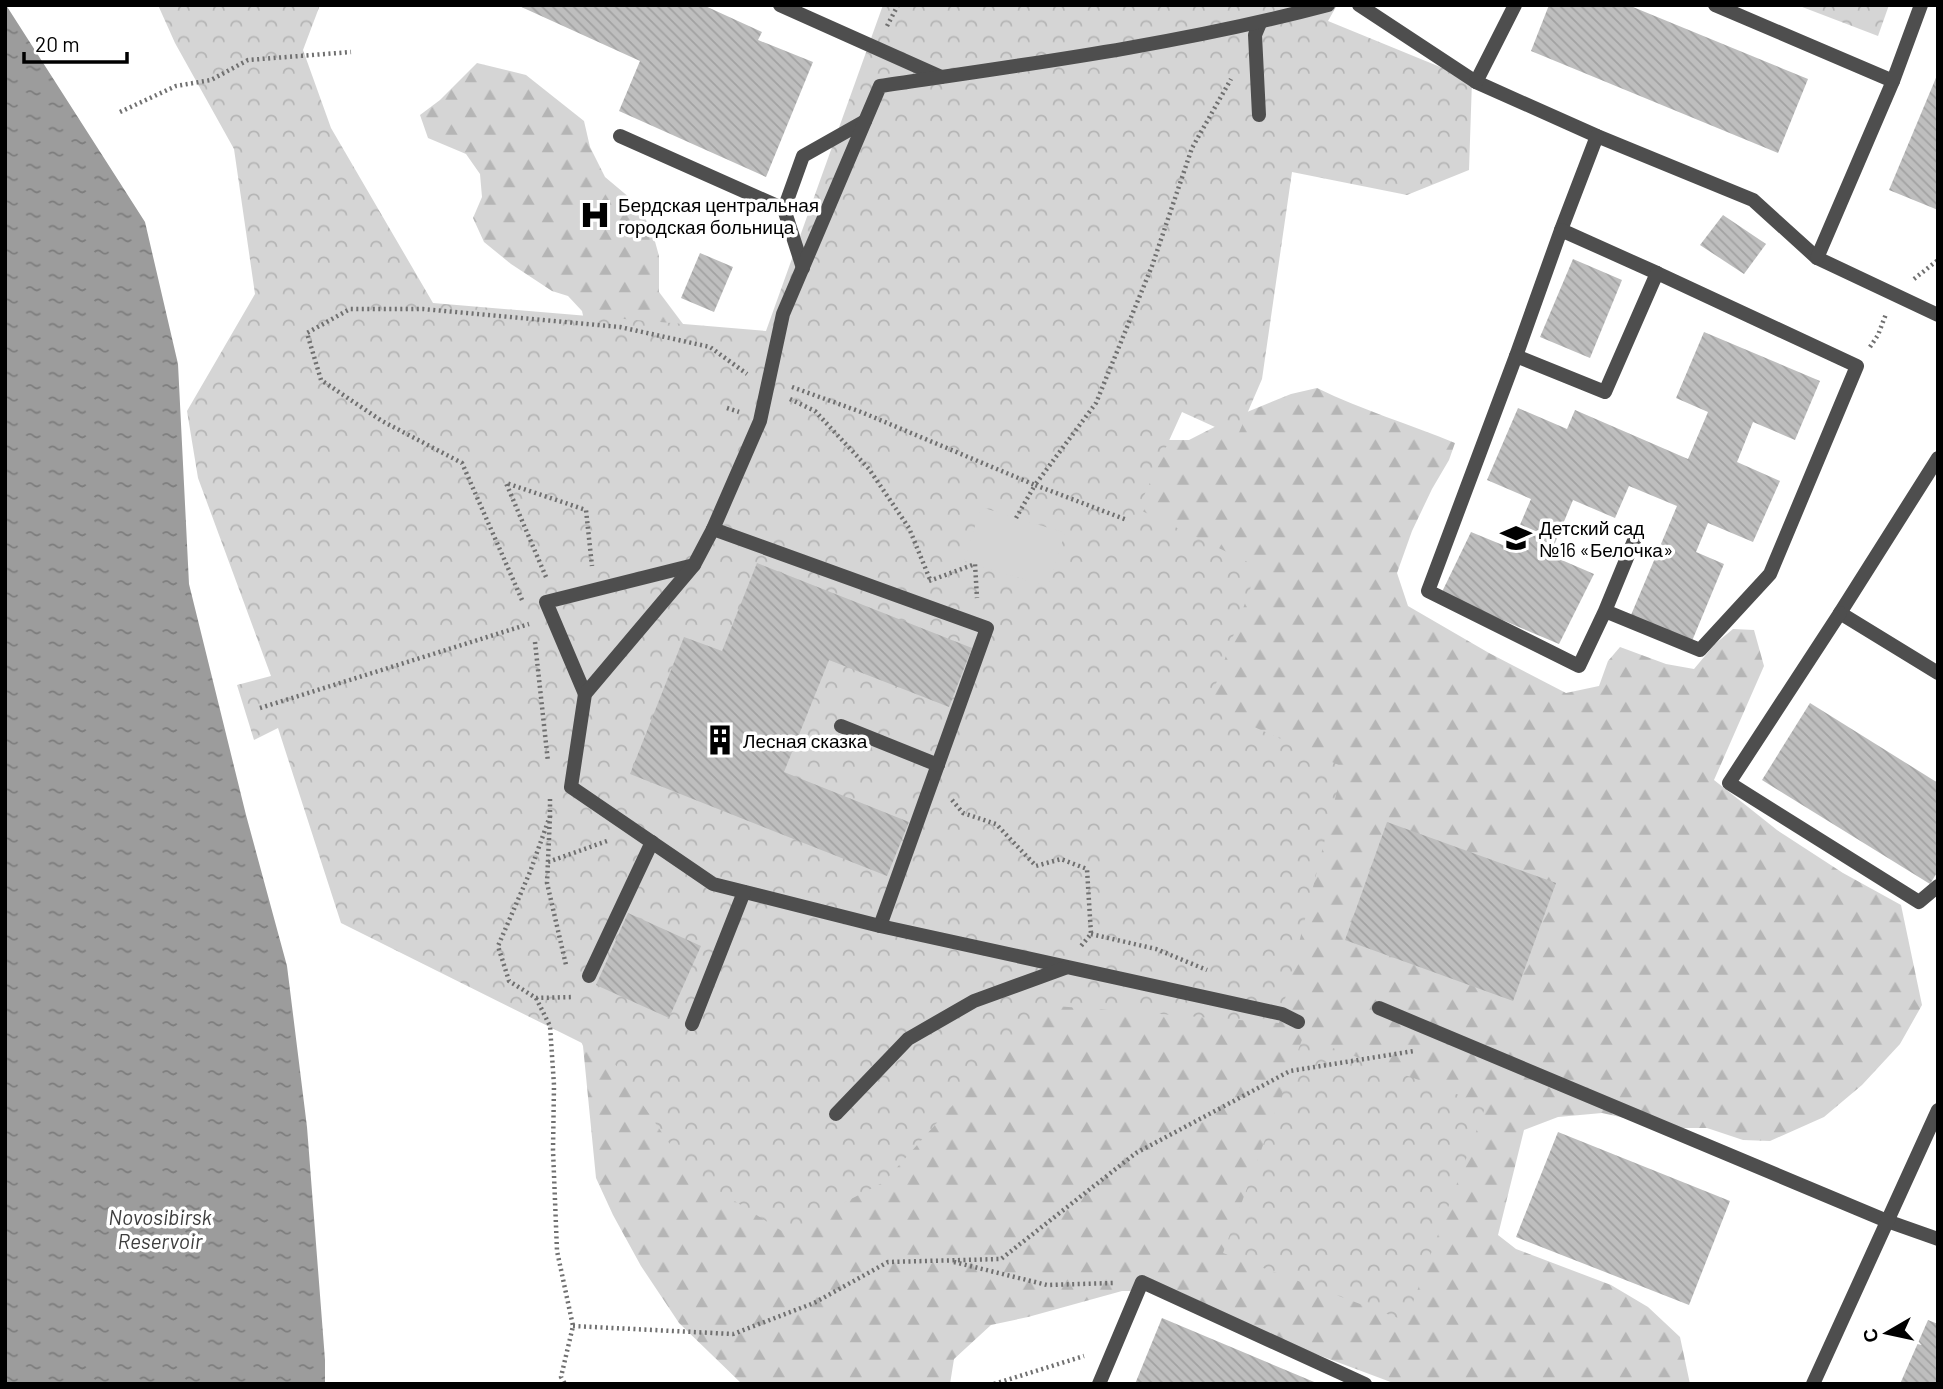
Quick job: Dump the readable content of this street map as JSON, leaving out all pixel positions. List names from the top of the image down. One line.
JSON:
{"water":["Novosibirsk Reservoir"],"places":{"hospital":["Бердская центральная городская больница"],"school or university":["Детский сад №16 «Белочка»"],"building":["Лесная сказка"]},"scale_bar":"20 m","north":"left"}
